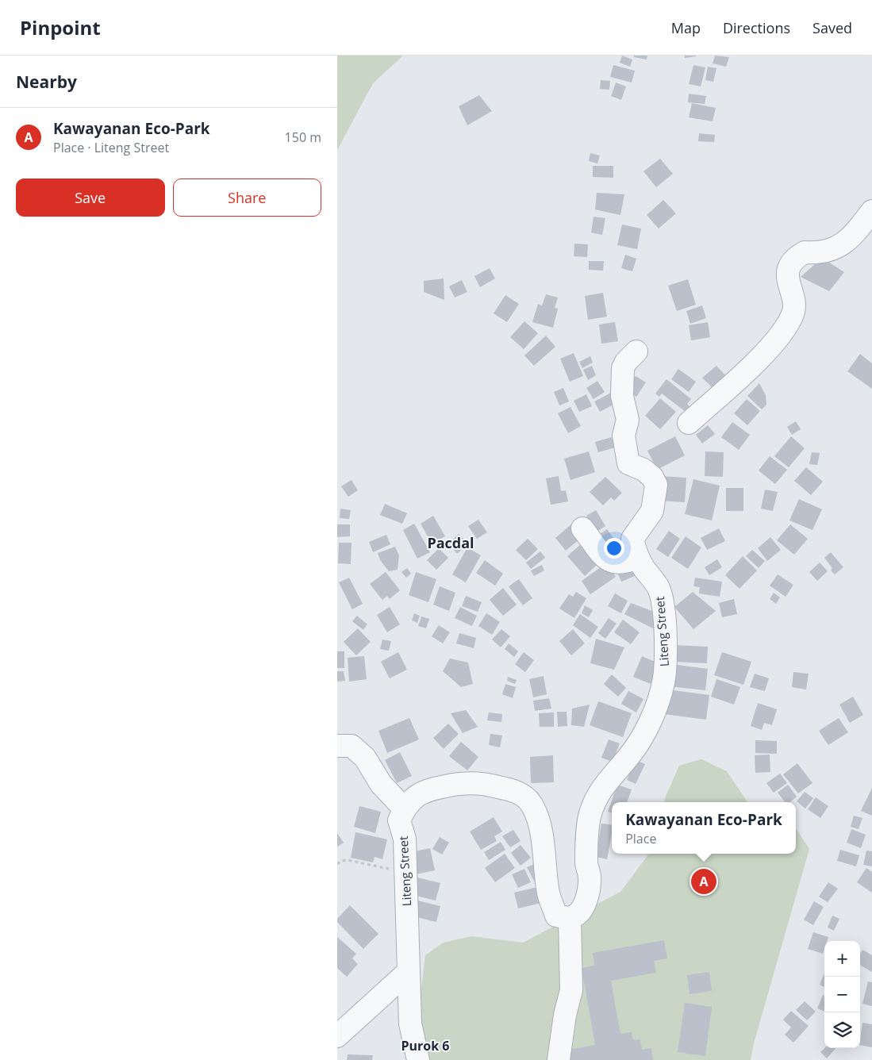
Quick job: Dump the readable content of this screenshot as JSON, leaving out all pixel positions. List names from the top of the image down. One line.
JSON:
{"streets":{"street":["Liteng Street"]},"districts":["Pacdal","Purok 6"],"page":{"header":"Pinpoint","nav":["Map","Directions","Saved"],"heading":"Nearby","list":[{"mark":"A","name":"Kawayanan Eco-Park","note":"Place · Liteng Street","value":"150 m"}],"buttons":["Save","Share"],"popup":["Kawayanan Eco-Park","Place"],"pins":"A","map_buttons":["+","−"]}}
